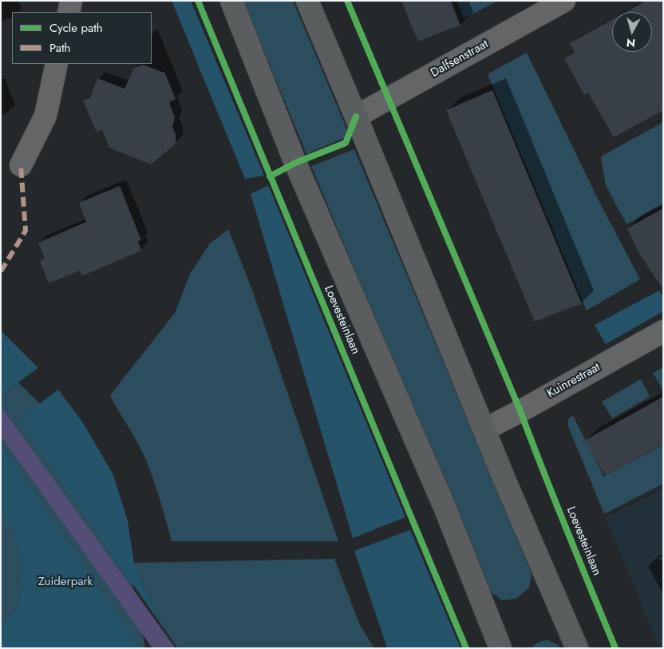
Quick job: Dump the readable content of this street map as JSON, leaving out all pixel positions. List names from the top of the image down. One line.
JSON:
{"streets":{"main road":["Loevesteinlaan"],"street":["Dalfsenstraat","Kuinrestraat"]},"parks":["Zuiderpark"],"legend":["Cycle path","Path"],"north":"bottom"}
